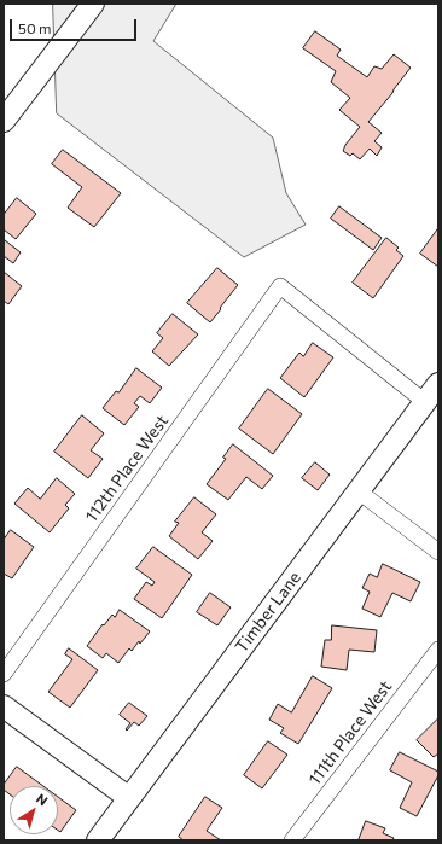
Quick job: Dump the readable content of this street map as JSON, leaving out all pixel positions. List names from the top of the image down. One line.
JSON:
{"streets":{"street":["112th Place West","Timber Lane","111th Place West"]},"crossings":[["112th Place West","Timber Lane"]],"scale_bar":"50 m","north":"top right"}
